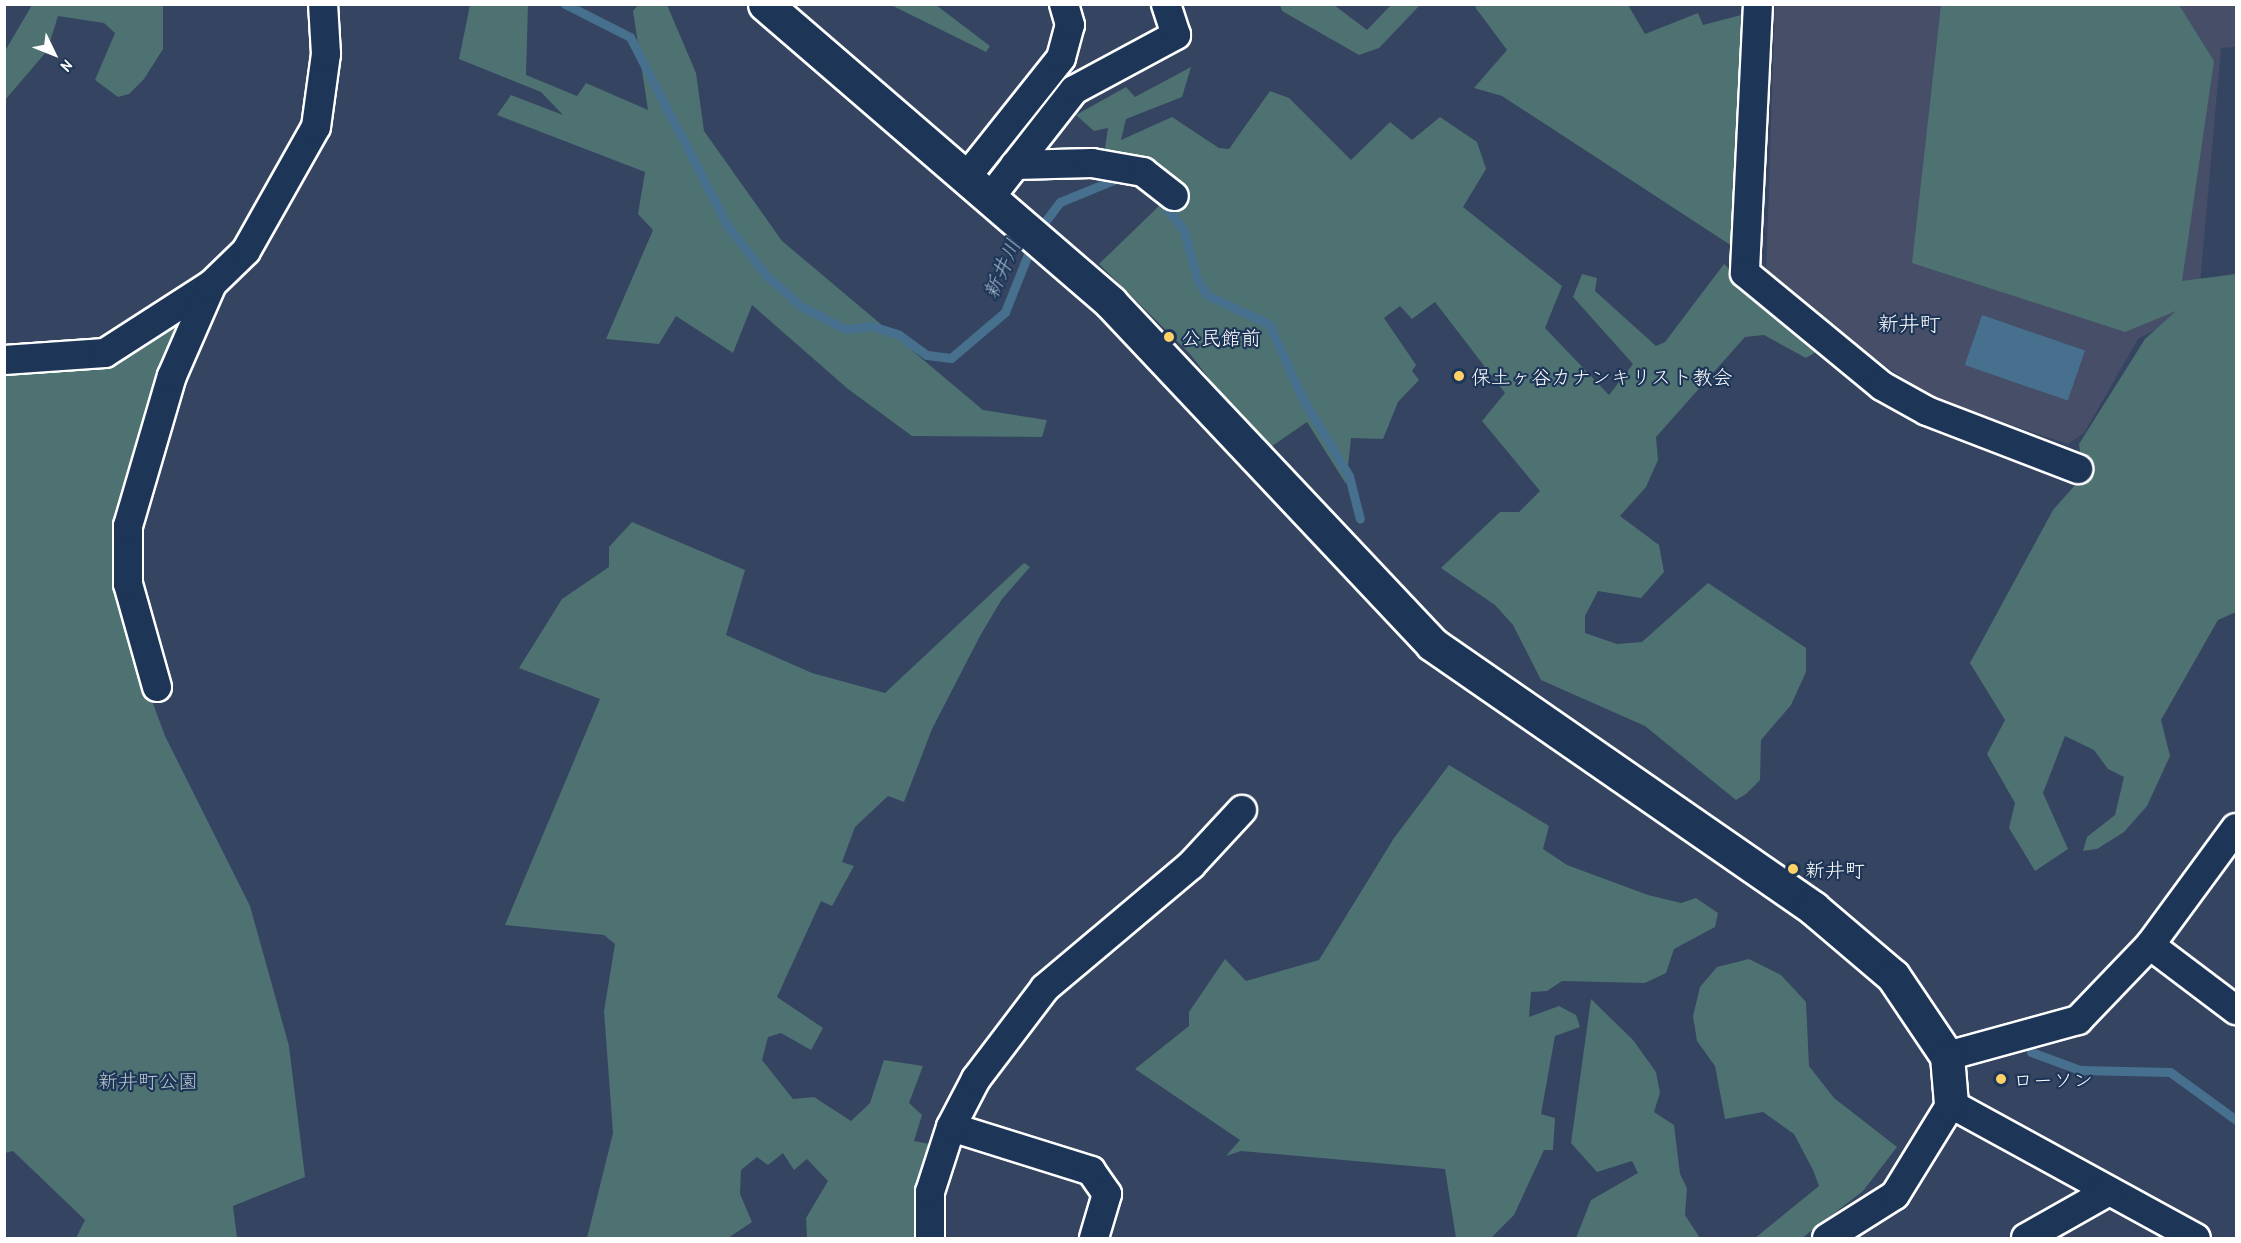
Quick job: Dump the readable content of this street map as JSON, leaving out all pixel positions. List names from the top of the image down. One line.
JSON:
{"districts":["新井町"],"water":["新井川"],"parks":["新井町公園"],"places":["公民館前","保土ヶ谷カナンキリスト教会","新井町","ローソン"],"north":"bottom right"}
